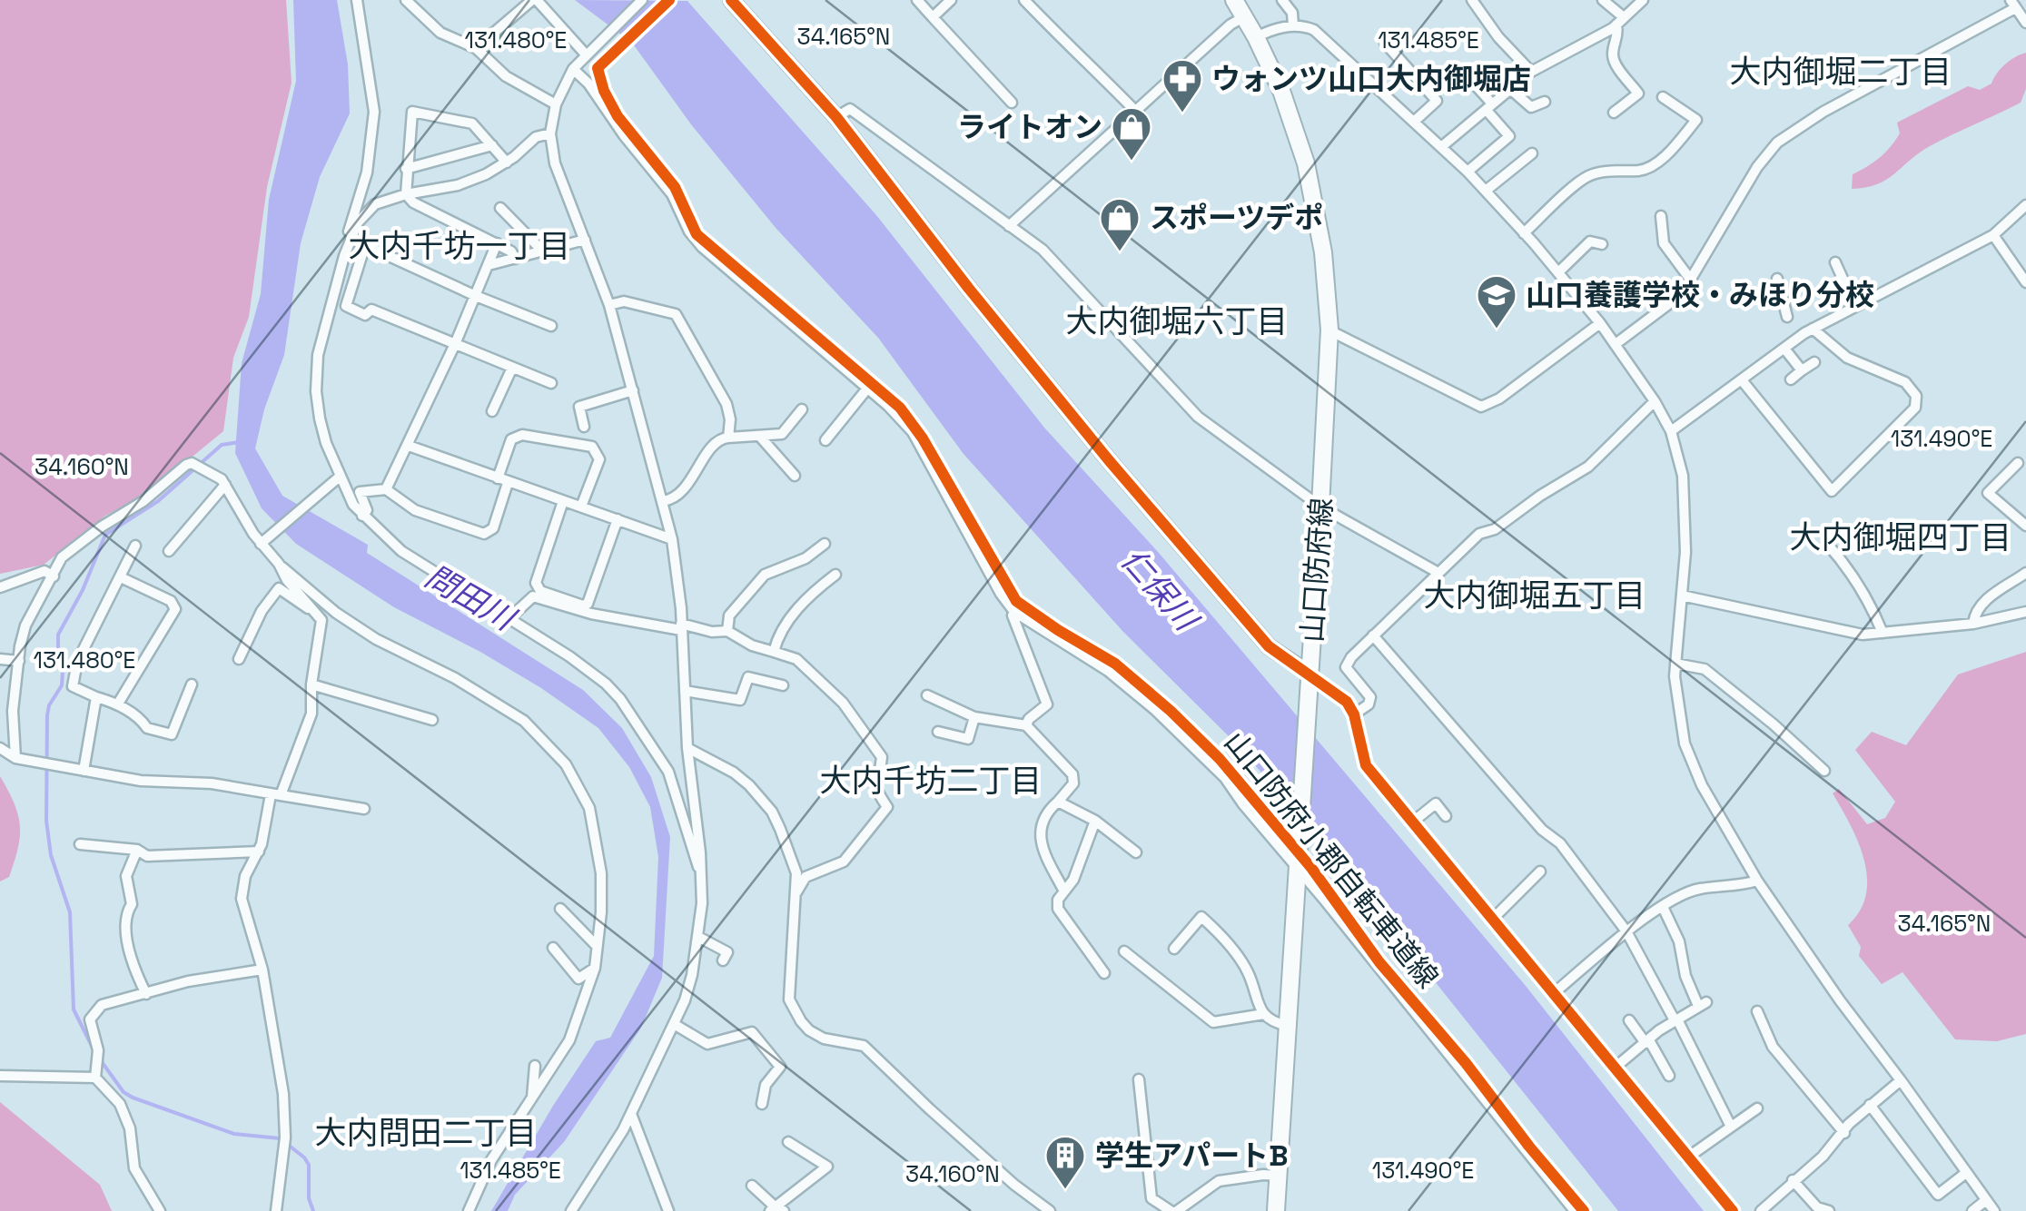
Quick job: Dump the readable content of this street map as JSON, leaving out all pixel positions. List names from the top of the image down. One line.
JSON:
{"streets":{"main road":["山口防府線"],"cycle path":["山口防府小郡自転車道線"]},"districts":["大内御堀二丁目","大内千坊一丁目","大内御堀六丁目","大内御堀四丁目","大内御堀五丁目","大内千坊二丁目","大内問田二丁目"],"water":["仁保川","問田川"],"places":{"pharmacy":["ウォンツ山口大内御堀店"],"shop":["ライトオン","スポーツデポ"],"school or university":["山口養護学校・みほり分校"],"building":["学生アパートB"]},"coordinates":["34.165°N","131.480°E","131.485°E","131.490°E","34.160°N"]}
